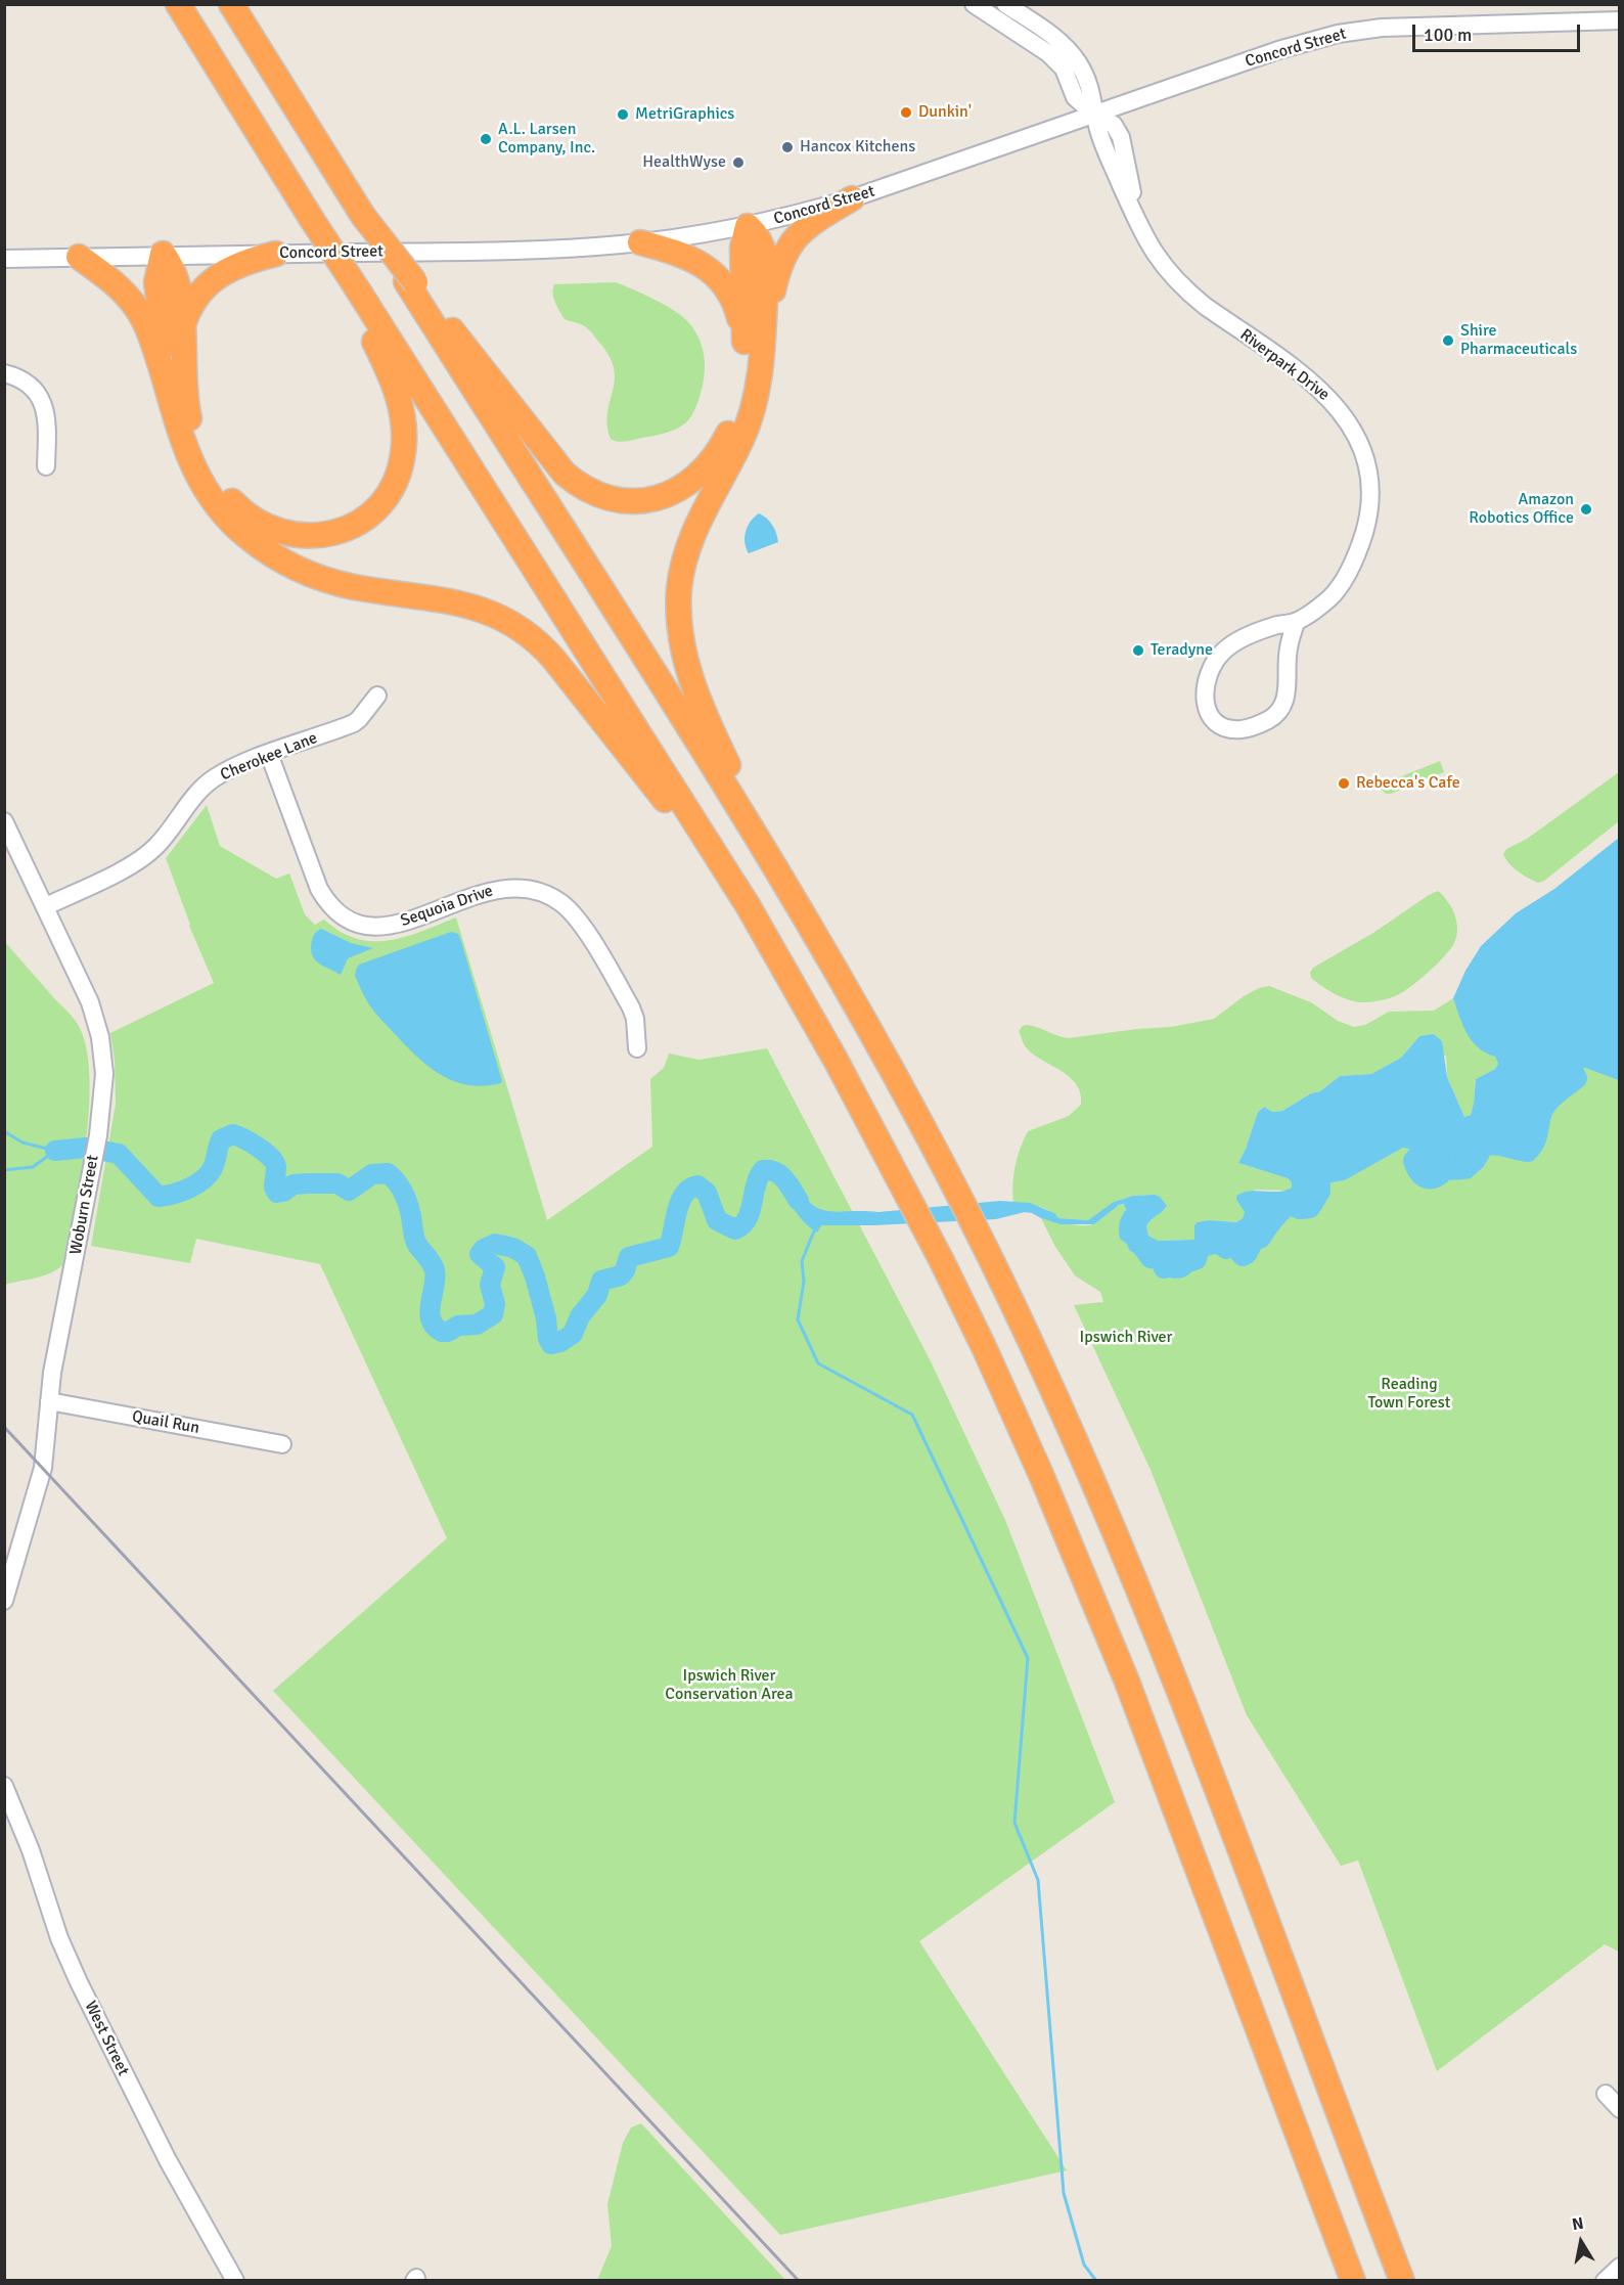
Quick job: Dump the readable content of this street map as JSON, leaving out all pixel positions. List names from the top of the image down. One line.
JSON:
{"streets":{"street":["Concord Street","Riverpark Drive","Cherokee Lane","Sequoia Drive","Woburn Street","Quail Run","West Street"]},"crossings":[["Concord Street","Riverpark Drive"],["Cherokee Lane","Sequoia Drive"],["Cherokee Lane","Woburn Street"],["Woburn Street","Quail Run"]],"parks":["Ipswich River","Reading Town Forest","Ipswich River Conservation Area"],"places":["Dunkin'","MetriGraphics","A.L. Larsen Company, Inc.","Hancox Kitchens","HealthWyse","Shire Pharmaceuticals","Amazon Robotics Office","Teradyne","Rebecca's Cafe"],"scale_bar":"100 m","north":"top"}
